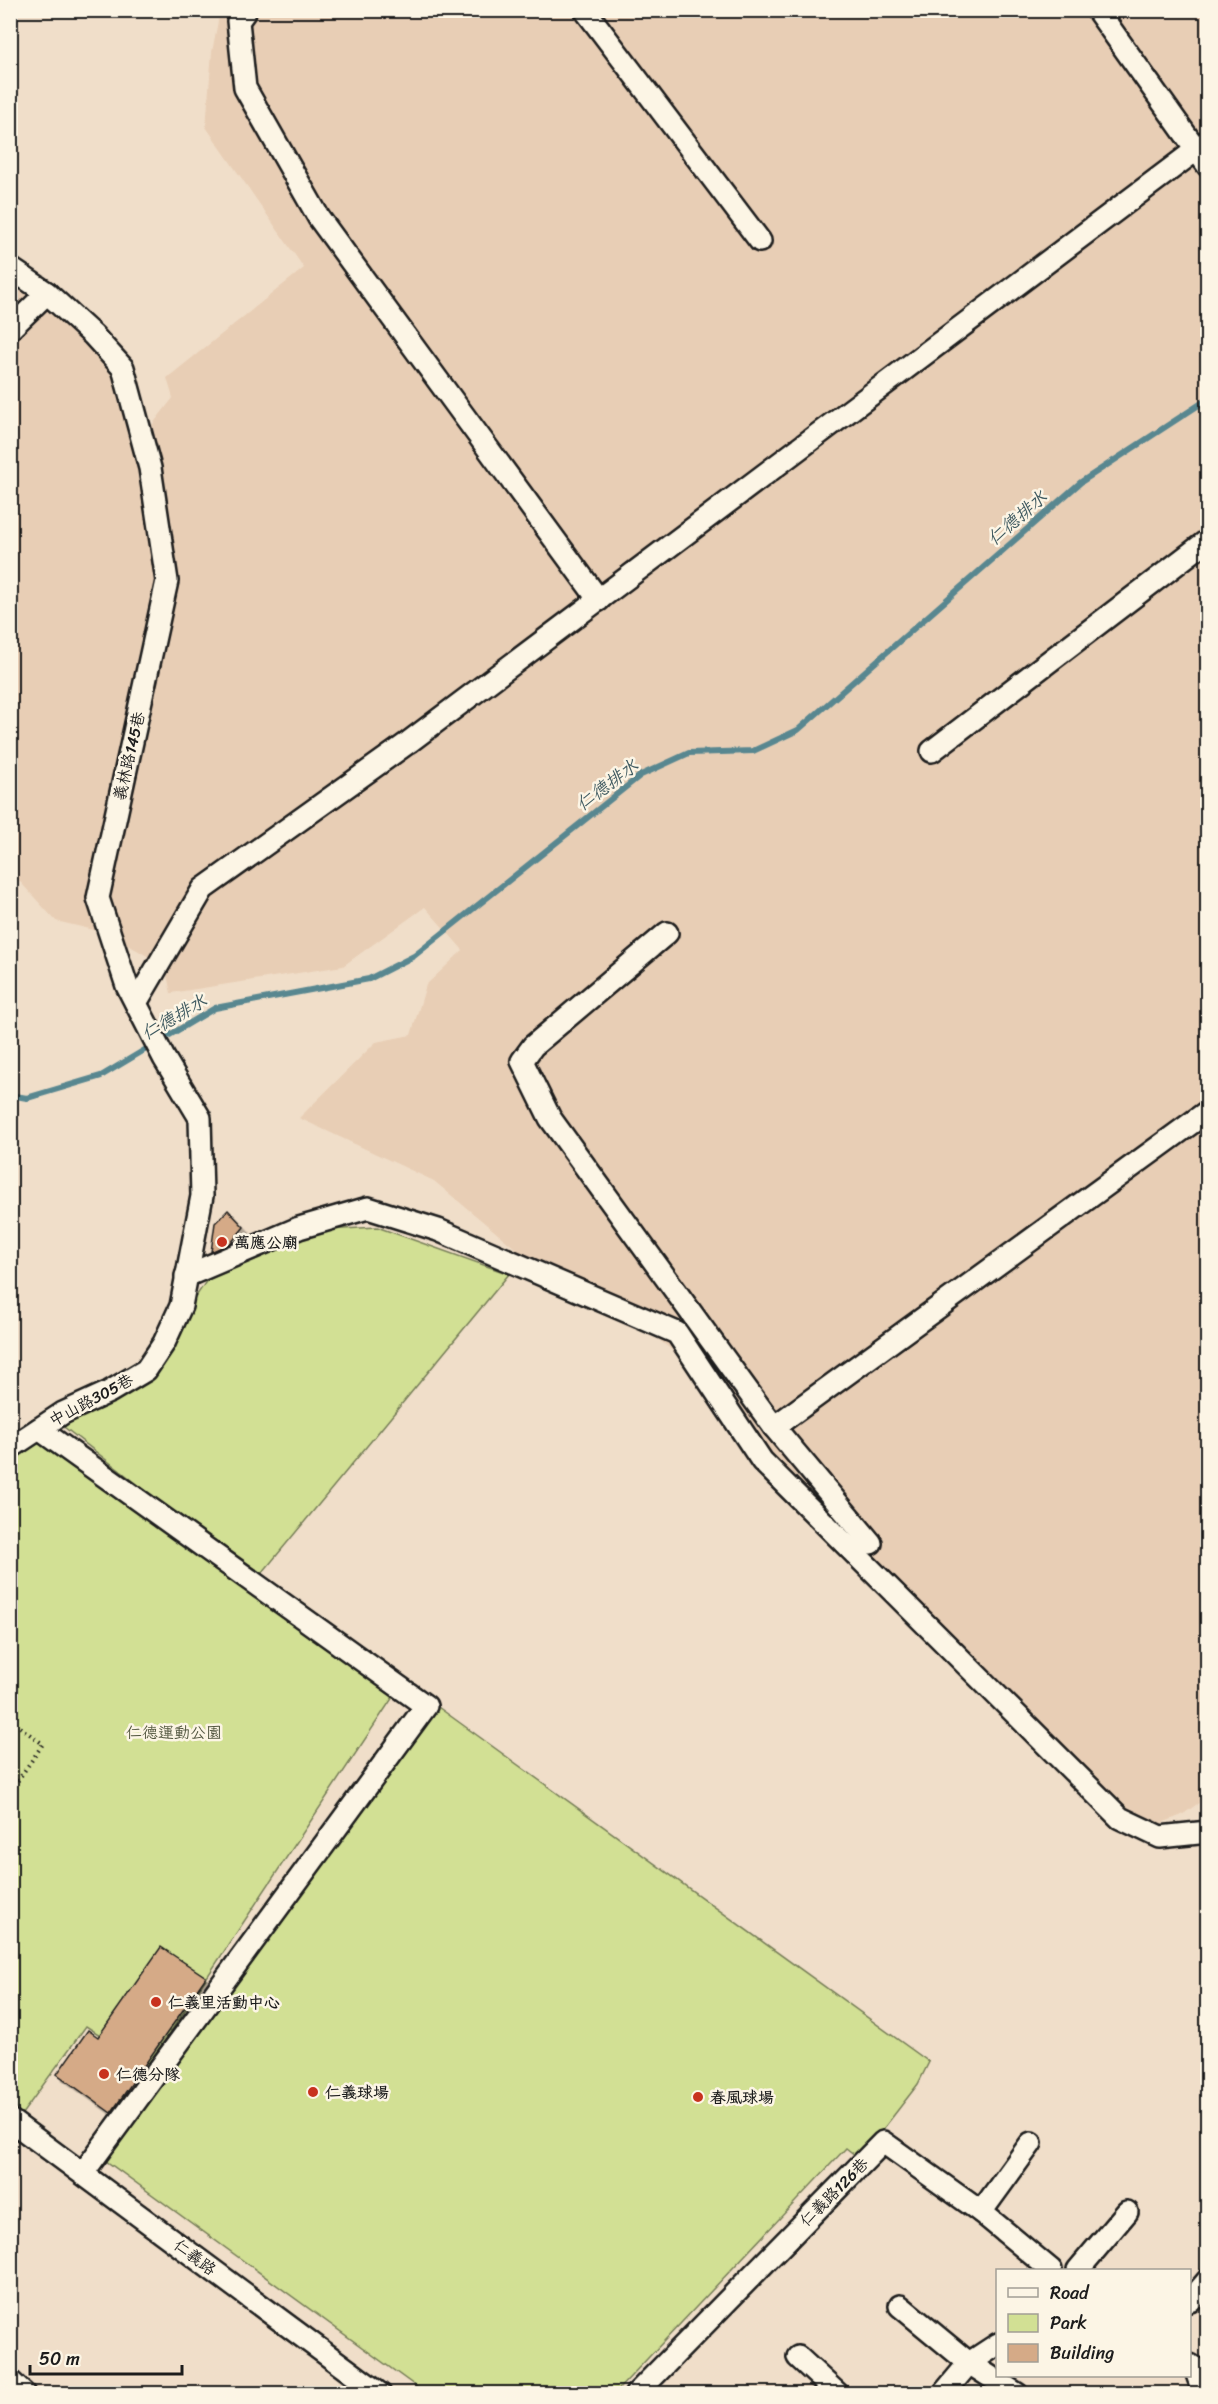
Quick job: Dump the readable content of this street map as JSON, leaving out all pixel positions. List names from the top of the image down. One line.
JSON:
{"streets":{"street":["義林路145巷","中山路305巷","仁義路126巷","仁義路"]},"crossings":[["義林路145巷","中山路305巷"]],"water":["仁德排水"],"parks":["仁德運動公園"],"places":["萬應公廟","仁義里活動中心","仁德分隊","仁義球場","春風球場"],"legend":["Road","Park","Building"],"scale_bar":"50 m"}
